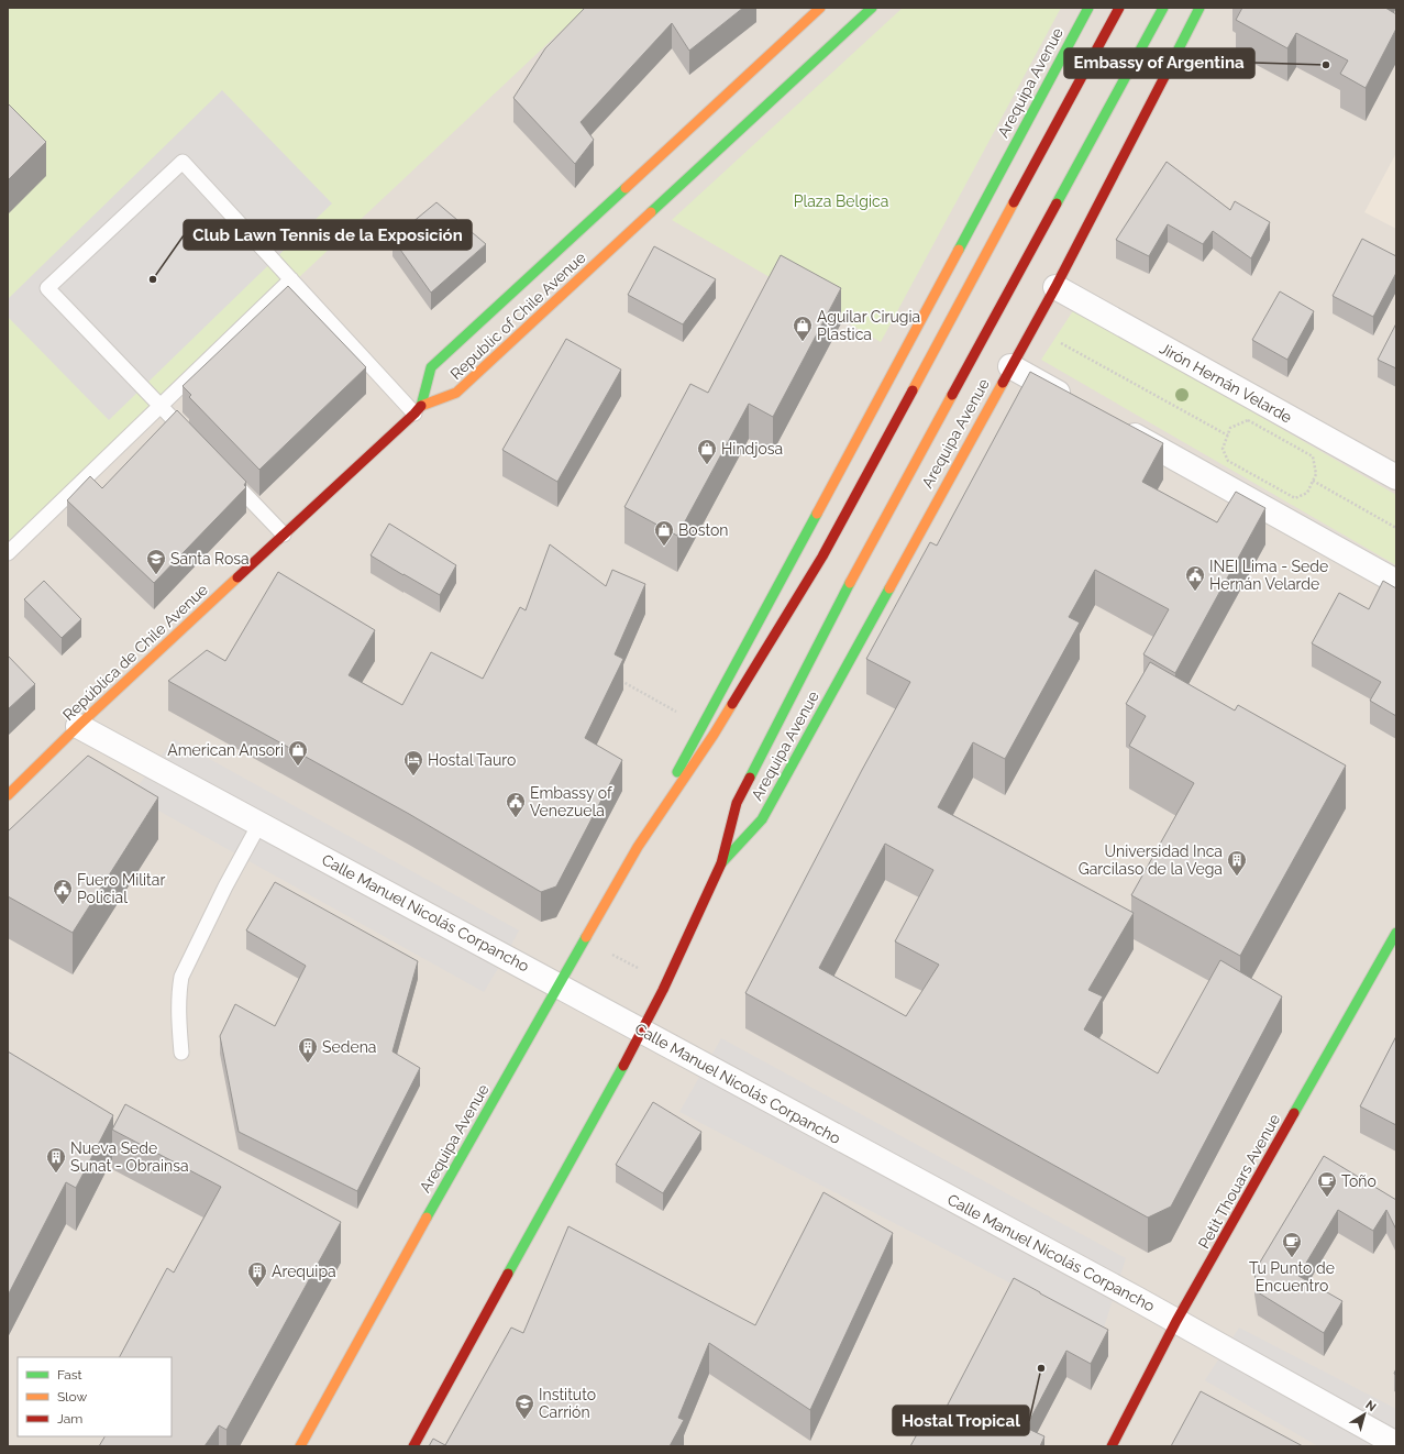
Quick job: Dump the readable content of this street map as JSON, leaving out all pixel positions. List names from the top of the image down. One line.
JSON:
{"streets":{"main road":["Arequipa Avenue","Republic of Chile Avenue","República de Chile Avenue","Petit Thouars Avenue"],"street":["Jirón Hernán Velarde","Calle Manuel Nicolás Corpancho"]},"crossings":[["Arequipa Avenue","Jirón Hernán Velarde"],["Arequipa Avenue","Calle Manuel Nicolás Corpancho"],["Republic of Chile Avenue","República de Chile Avenue"],["República de Chile Avenue","Calle Manuel Nicolás Corpancho"],["Calle Manuel Nicolás Corpancho","Petit Thouars Avenue"]],"parks":["Plaza Belgica"],"places":{"other":["Embassy of Argentina","Club Lawn Tennis de la Exposición","Hostal Tropical"],"shop":["Aguilar Cirugia Plastica","Hindjosa","Boston","American Ansori"],"school or university":["Santa Rosa","Instituto Carrión"],"public building":["INEI Lima - Sede Hernán Velarde","Embassy of Venezuela","Fuero Militar Policial"],"hotel":["Hostal Tauro"],"building":["Universidad Inca Garcilaso de la Vega","Sedena","Nueva Sede Sunat - Obrainsa","Arequipa"],"cafe":["Toño","Tu Punto de Encuentro"]},"legend":["Fast","Slow","Jam"],"north":"top right"}
